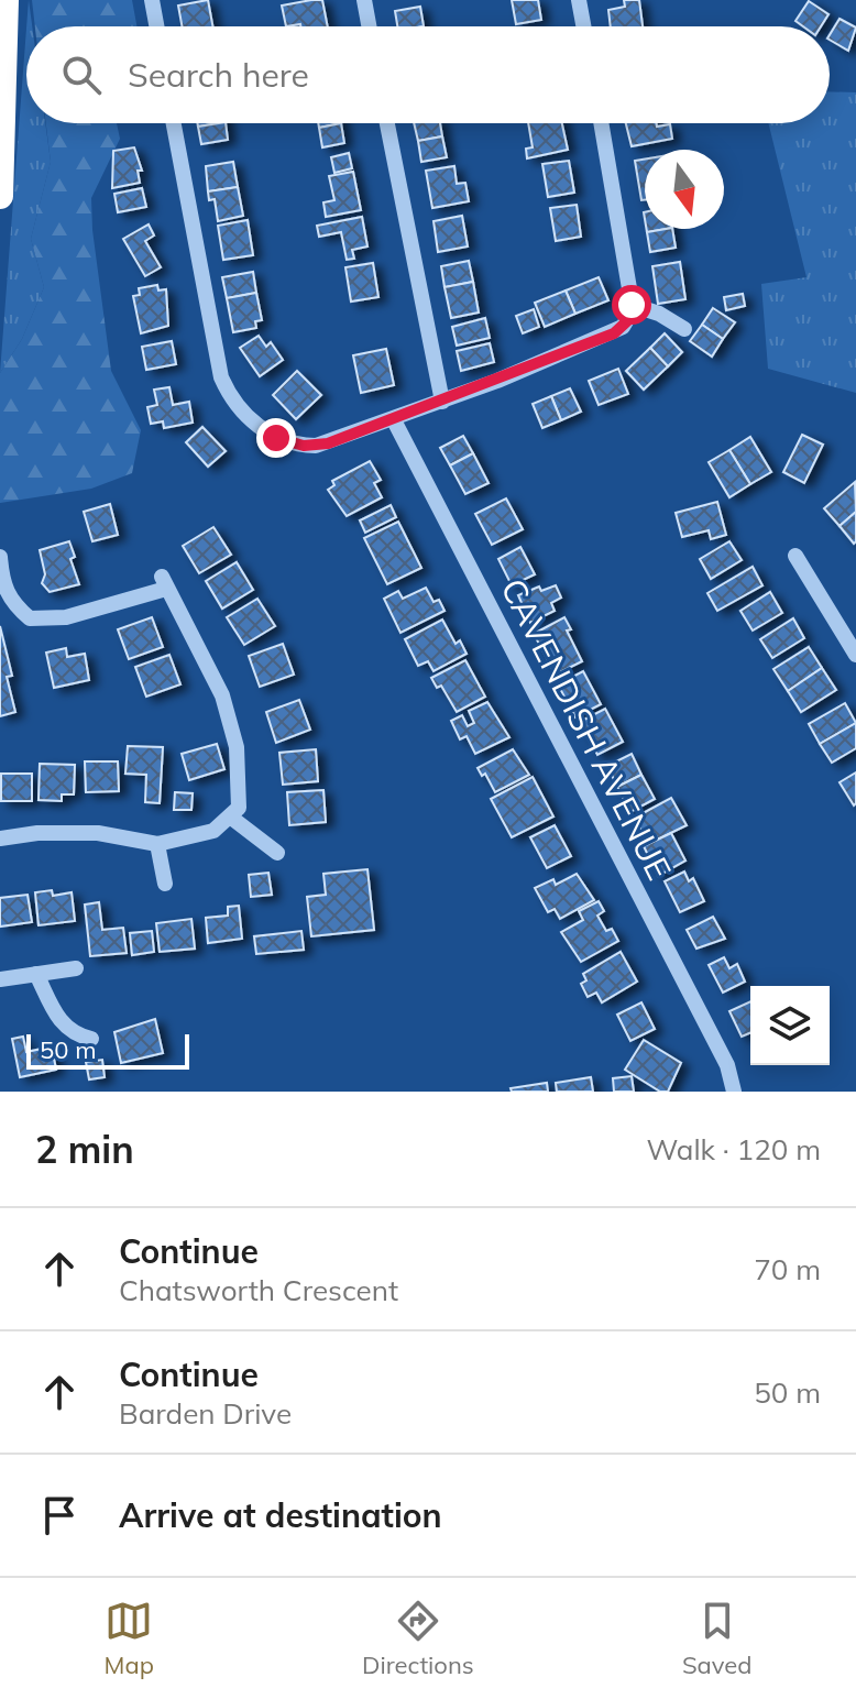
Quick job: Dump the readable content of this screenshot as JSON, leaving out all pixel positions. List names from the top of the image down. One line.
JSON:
{"streets":{"street":["CAVENDISH AVENUE"]},"scale_bar":"50 m","north":"bottom","page":{"search":"Search here","scale":"50 m","heading":["2 min","Walk · 120 m"],"list":[["Continue","Chatsworth Crescent","70 m"],["Continue","Barden Drive","50 m"],"Arrive at destination"],"nav":["Map","Directions","Saved"]}}
